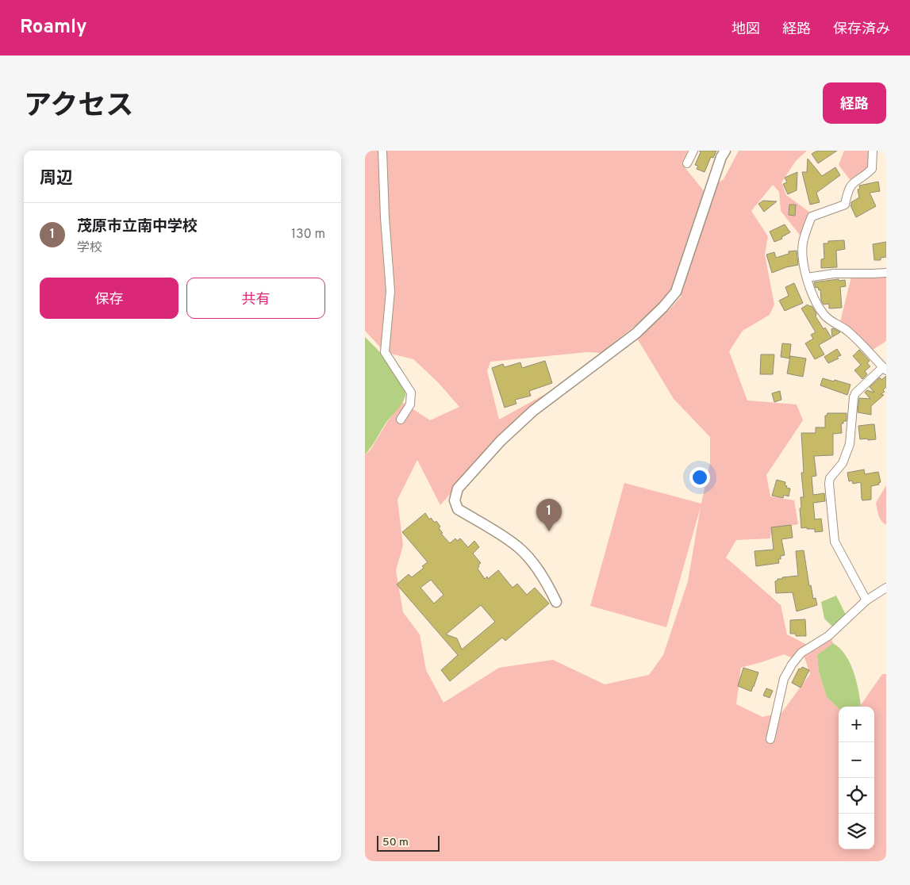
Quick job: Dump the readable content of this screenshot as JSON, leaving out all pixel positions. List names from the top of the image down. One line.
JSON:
{"scale_bar":"50 m","page":{"header":"Roamly","nav":["地図","経路","保存済み"],"title":"アクセス","buttons":["経路",["保存","共有"]],"heading":"周辺","list":[{"mark":"1","name":"茂原市立南中学校","note":"学校","value":"130 m"}],"pins":"1","map_buttons":["+","−"],"scale":"50 m"}}
